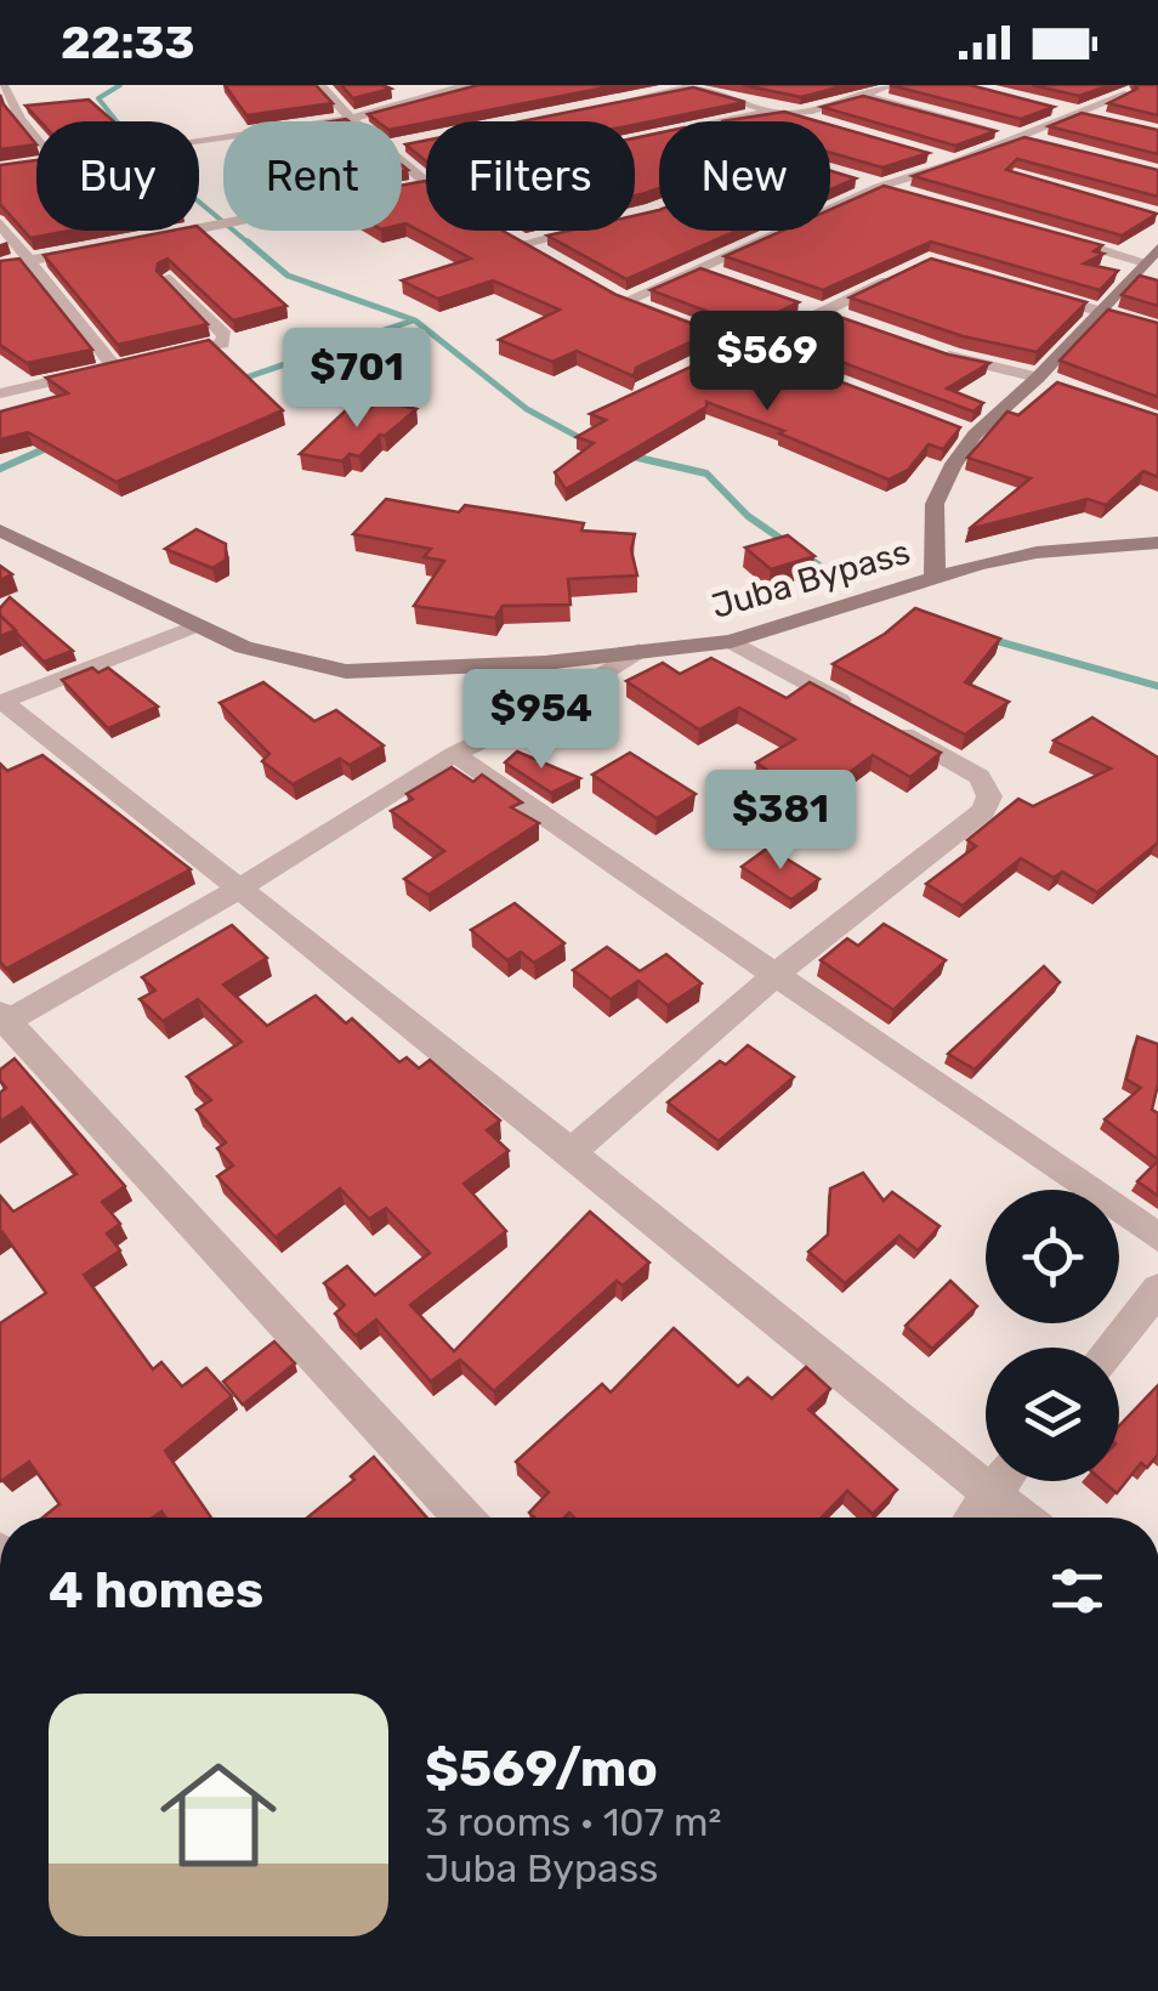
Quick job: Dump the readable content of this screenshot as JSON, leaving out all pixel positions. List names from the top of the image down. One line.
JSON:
{"streets":{"main road":["Juba Bypass"]},"page":{"status":"22:33","chip":["Buy","Rent","Filters","New"],"price":["$569","$701","$954","$381"],"heading":"4 homes","list":[{"name":"$569/mo","note":"3 rooms · 107 m² · Juba Bypass"}]}}
